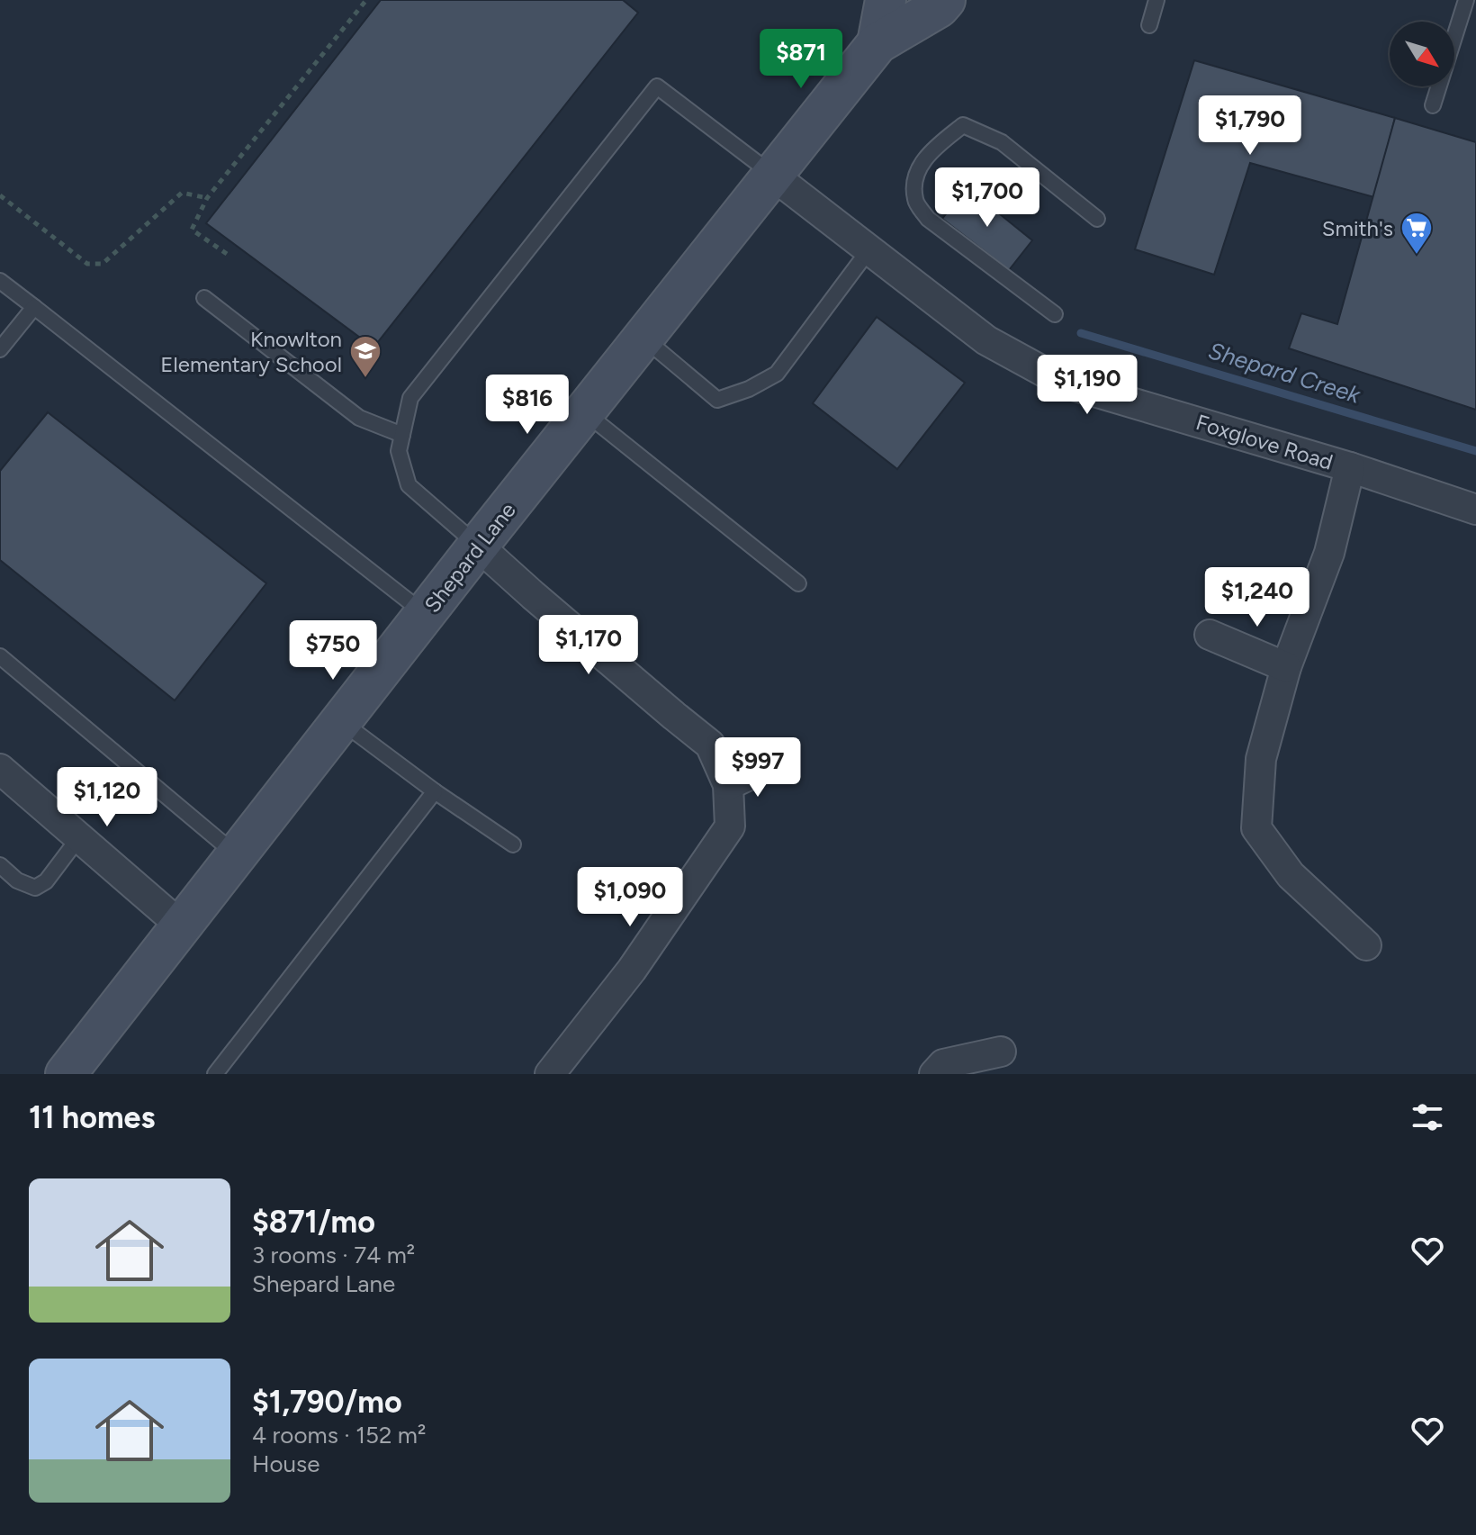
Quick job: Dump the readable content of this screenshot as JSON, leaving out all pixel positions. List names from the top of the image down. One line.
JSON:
{"streets":{"street":["Foxglove Road","Shepard Lane"]},"crossings":[["Foxglove Road","Shepard Lane"]],"water":["Shepard Creek"],"places":{"supermarket":["Smith's"],"school or university":["Knowlton Elementary School"]},"north":"bottom right","page":{"price":["$871","$1,790","$1,700","$1,190","$816","$1,240","$1,170","$750","$997","$1,120","$1,090"],"heading":"11 homes","list":[{"name":"$871/mo","note":"3 rooms · 74 m² · Shepard Lane"},{"name":"$1,790/mo","note":"4 rooms · 152 m² · House"}]}}
